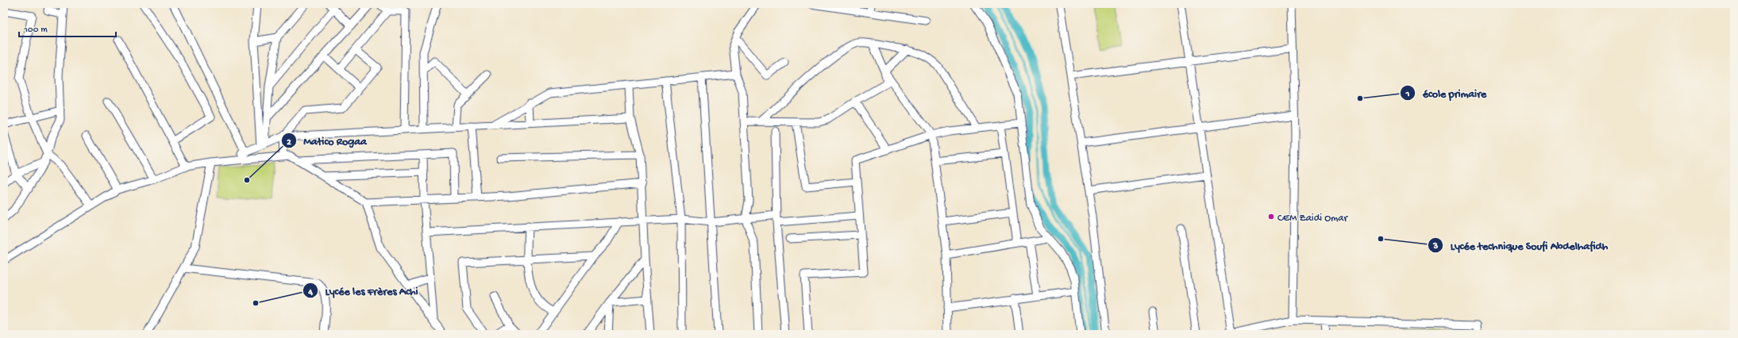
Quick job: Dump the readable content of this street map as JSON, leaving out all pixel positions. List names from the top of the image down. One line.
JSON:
{"places":["école primaire","Matico Rogaa","CEM Zaidi Omar","Lycée technique Soufi Abdelhafidh","Lycée les Frères Achi"],"scale_bar":"100 m"}
